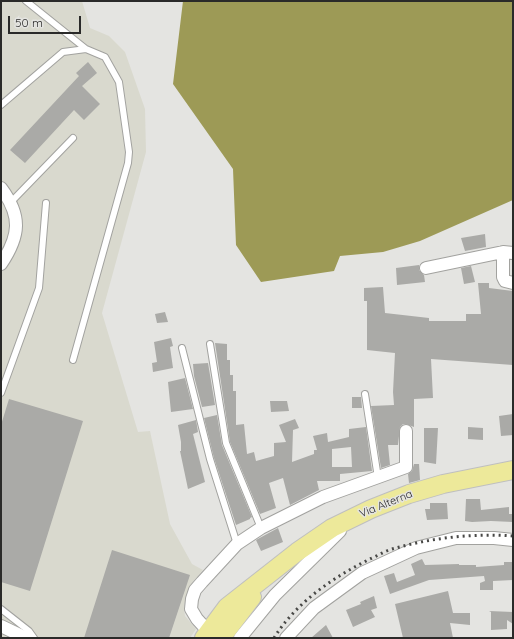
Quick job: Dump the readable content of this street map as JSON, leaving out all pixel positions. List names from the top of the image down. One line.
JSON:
{"streets":{"main road":["Via Alterna"]},"scale_bar":"50 m"}
